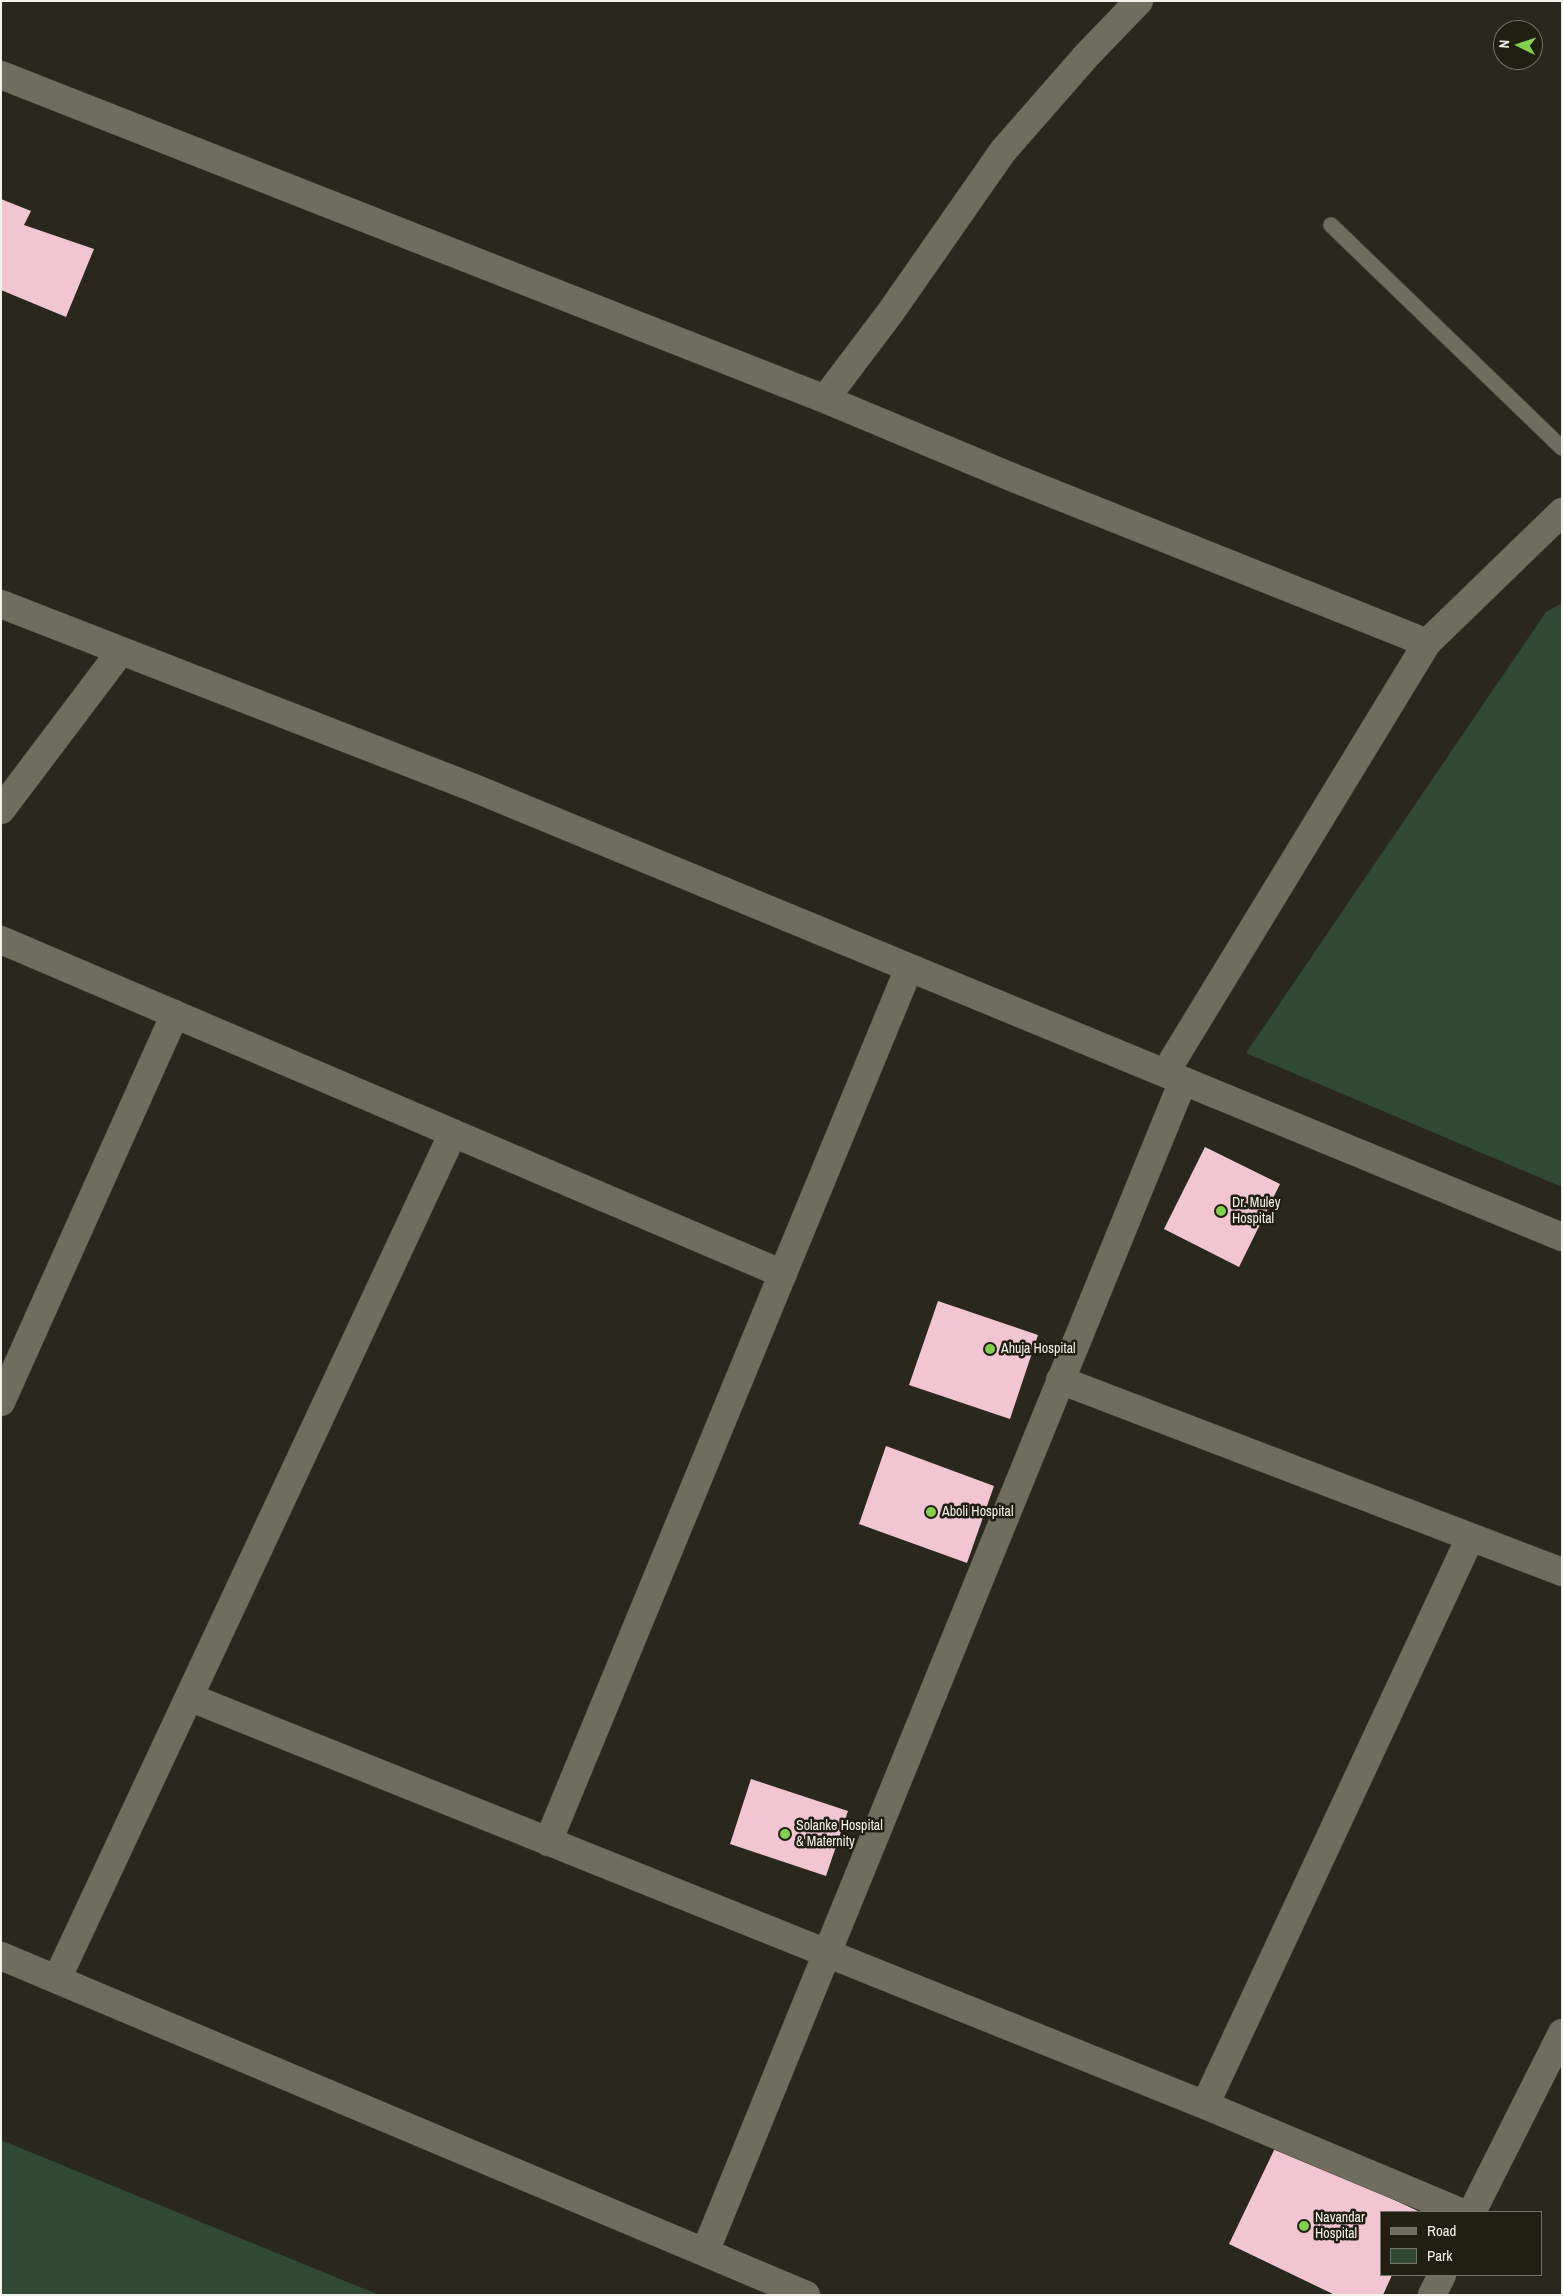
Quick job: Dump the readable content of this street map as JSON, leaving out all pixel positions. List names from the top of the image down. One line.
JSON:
{"places":["Dr. Muley Hospital","Ahuja Hospital","Aboli Hospital","Solanke Hospital & Maternity","Navandar Hospital"],"legend":["Road","Park"],"north":"left"}
